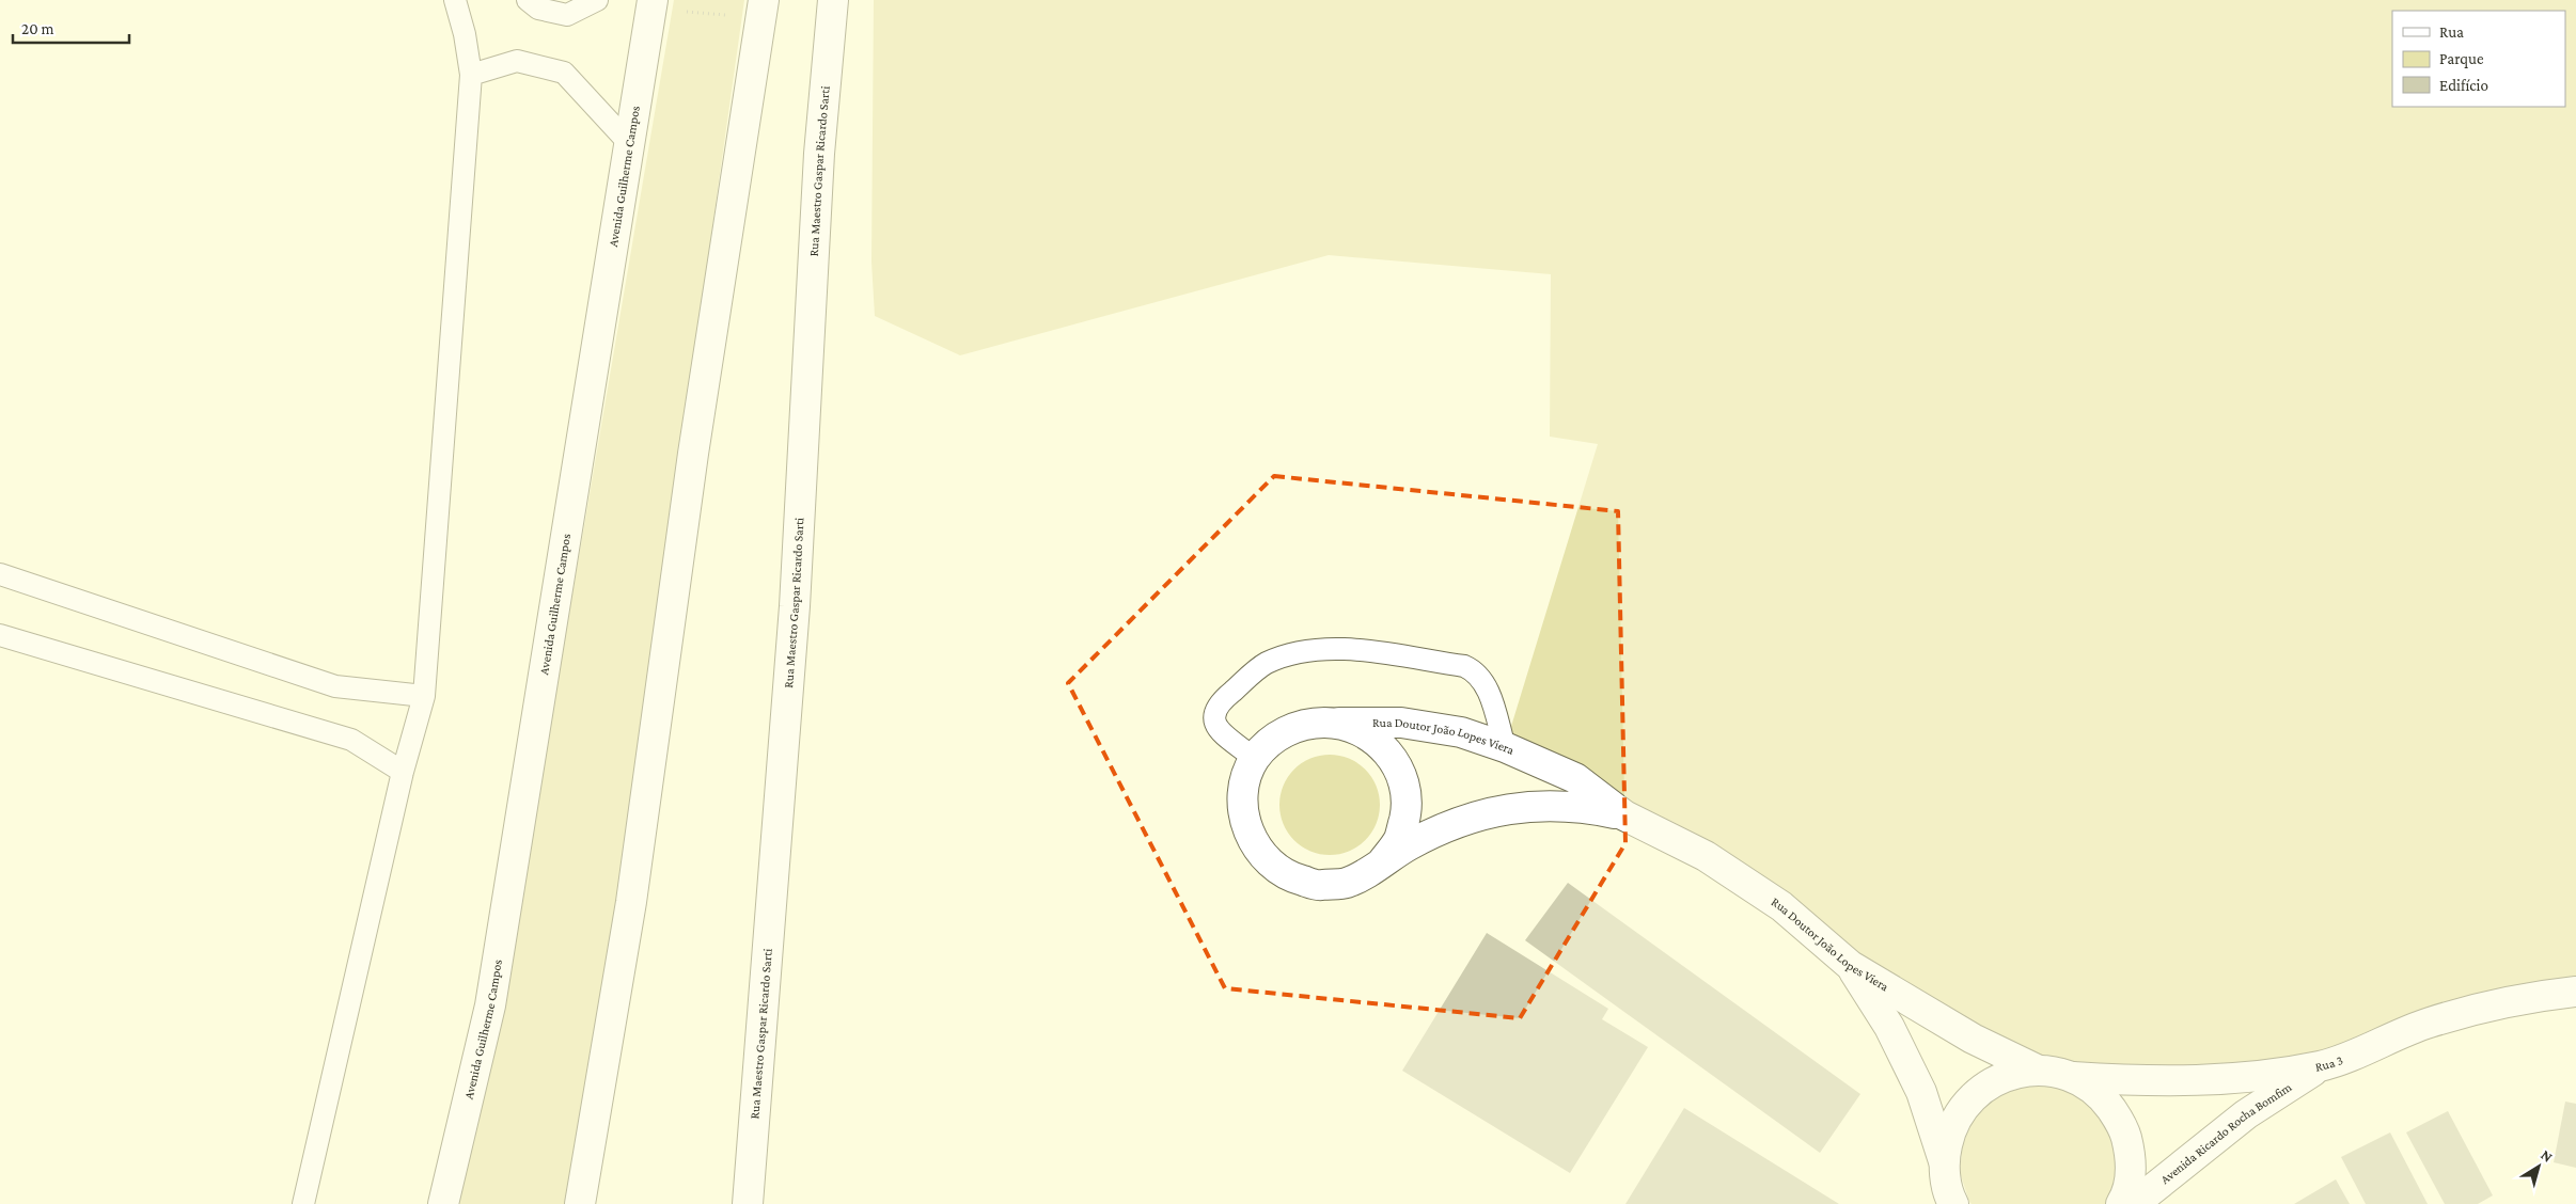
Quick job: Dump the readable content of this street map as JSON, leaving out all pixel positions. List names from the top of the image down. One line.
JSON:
{"streets":{"street":["Rua Maestro Gaspar Ricardo Sarti","Avenida Guilherme Campos","Rua Doutor João Lopes Viera","Rua 3","Avenida Ricardo Rocha Bomfim"]},"crossings":[["Rua 3","Avenida Ricardo Rocha Bomfim"]],"legend":["Rua","Parque","Edifício"],"scale_bar":"20 m","north":"top right"}
